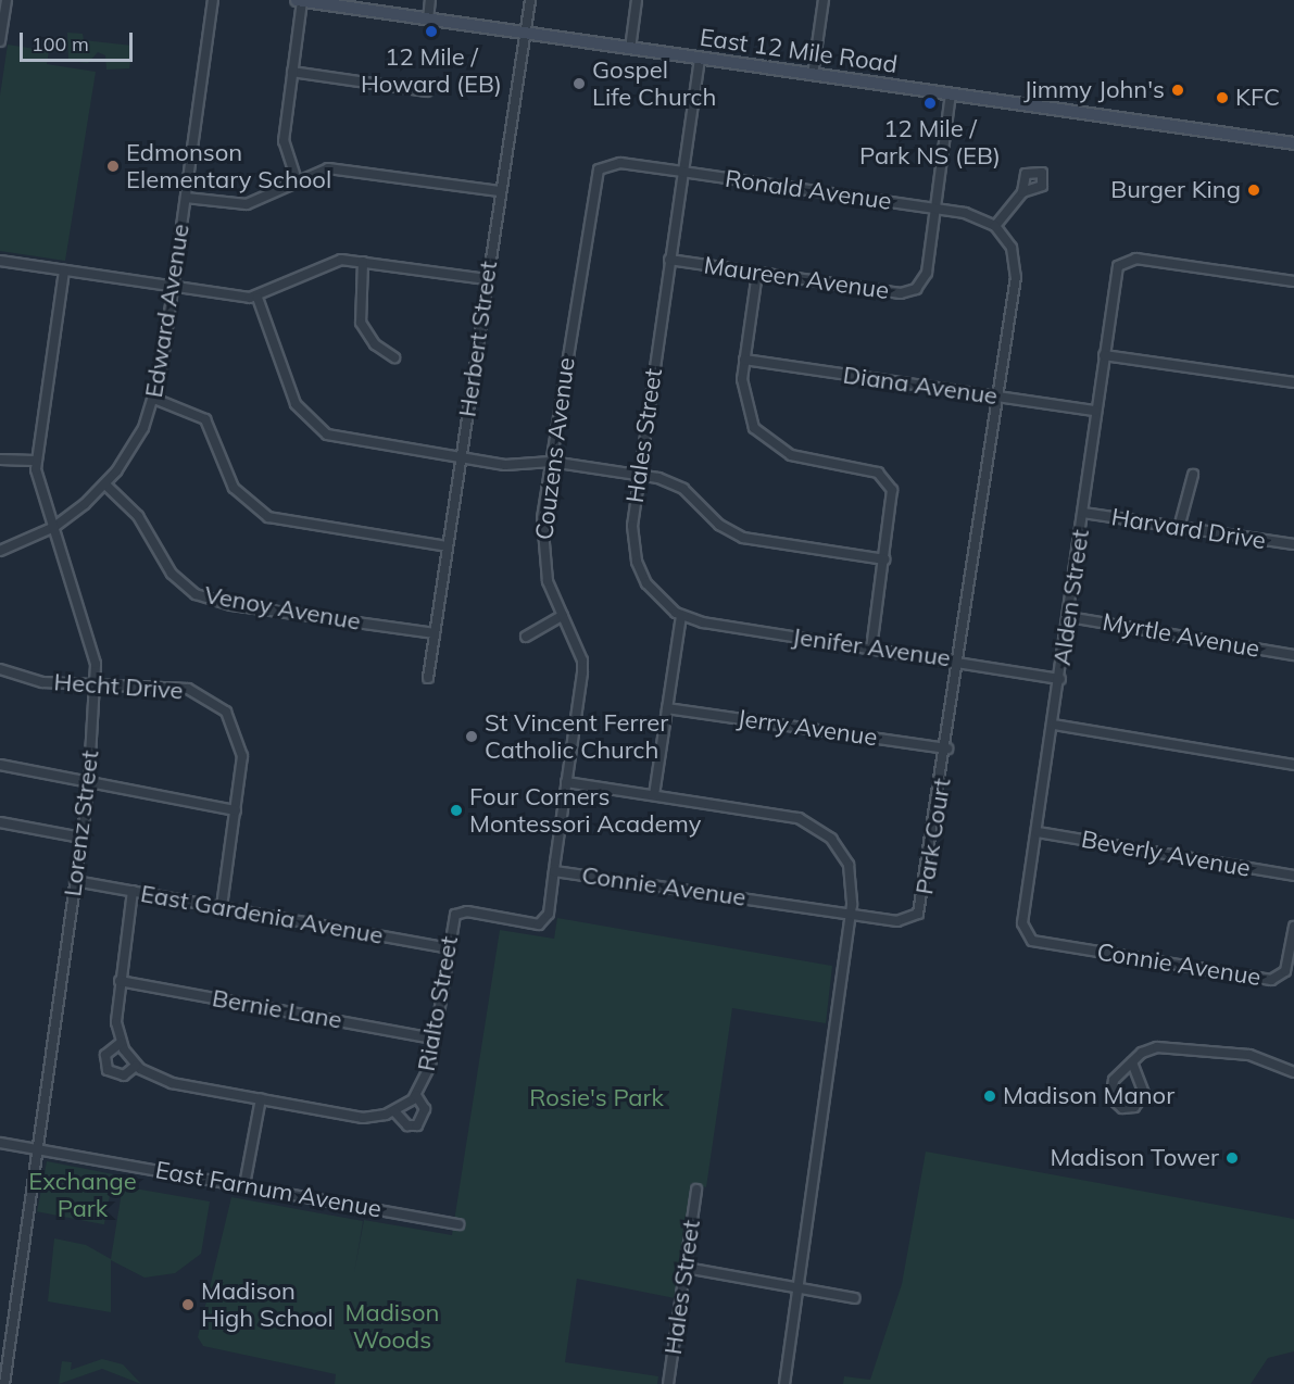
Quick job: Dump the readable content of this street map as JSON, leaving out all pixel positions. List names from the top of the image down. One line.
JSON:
{"streets":{"main road":["East 12 Mile Road"],"street":["Ronald Avenue","Maureen Avenue","Edward Avenue","Herbert Street","Diana Avenue","Hales Street","Couzens Avenue","Harvard Drive","Alden Street","Venoy Avenue","Myrtle Avenue","Jenifer Avenue","Hecht Drive","Jerry Avenue","Lorenz Street","Park Court","Beverly Avenue","Connie Avenue","East Gardenia Avenue","Rialto Street","Bernie Lane","East Farnum Avenue"]},"crossings":[["East 12 Mile Road","Herbert Street"],["East 12 Mile Road","Hales Street"],["Ronald Avenue","Maureen Avenue"],["Ronald Avenue","Hales Street"],["Ronald Avenue","Couzens Avenue"],["Maureen Avenue","Hales Street"],["Edward Avenue","Venoy Avenue"],["Edward Avenue","Lorenz Street"],["Herbert Street","Venoy Avenue"],["Diana Avenue","Alden Street"],["Diana Avenue","Park Court"],["Hales Street","Couzens Avenue"],["Hales Street","Jenifer Avenue"],["Couzens Avenue","Connie Avenue"],["Couzens Avenue","Rialto Street"],["Harvard Drive","Alden Street"],["Alden Street","Myrtle Avenue"],["Alden Street","Jenifer Avenue"],["Alden Street","Beverly Avenue"],["Alden Street","Connie Avenue"],["Jenifer Avenue","Park Court"],["Hecht Drive","Lorenz Street"],["Hecht Drive","East Gardenia Avenue"],["Jerry Avenue","Park Court"],["Lorenz Street","East Gardenia Avenue"],["Lorenz Street","East Farnum Avenue"],["Park Court","Connie Avenue"],["East Gardenia Avenue","Rialto Street"],["Rialto Street","Bernie Lane"]],"parks":["Rosie's Park","Exchange Park","Madison Woods"],"places":["12 Mile / Howard (EB)","Gospel Life Church","Jimmy John's","KFC","12 Mile / Park NS (EB)","Edmonson Elementary School","Burger King","St Vincent Ferrer Catholic Church","Four Corners Montessori Academy","Madison Manor","Madison Tower","Madison High School"],"scale_bar":"100 m"}
